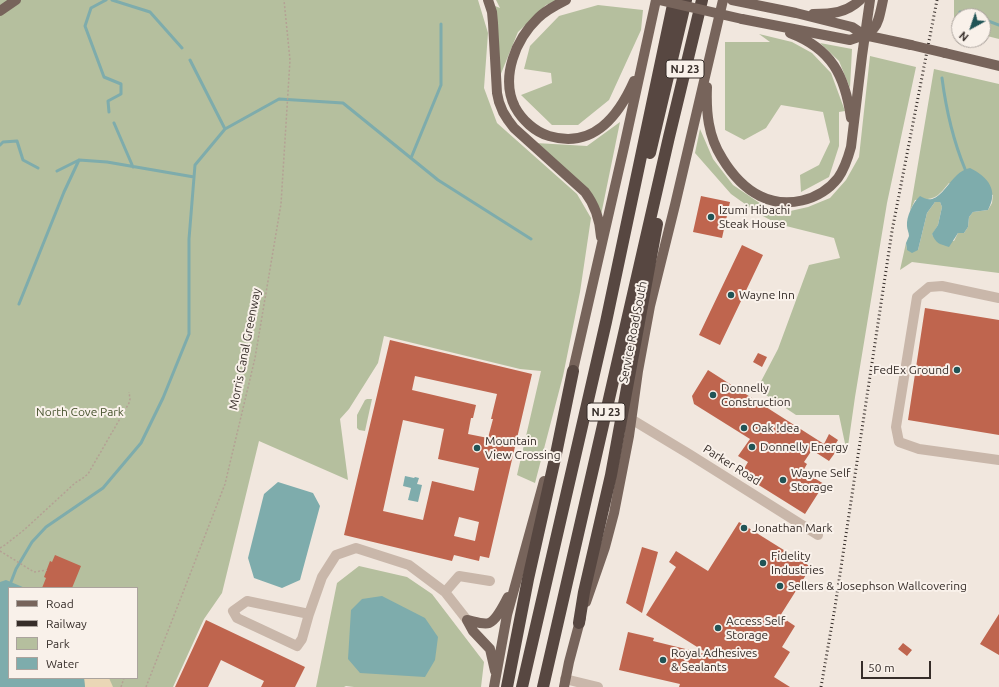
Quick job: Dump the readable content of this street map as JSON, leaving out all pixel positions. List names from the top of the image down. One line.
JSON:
{"streets":{"highway":["NJ 23"],"main road":["Service Road South"],"street":["Parker Road"],"path":["Morris Canal Greenway"]},"crossings":[["Service Road South","Parker Road"]],"parks":["North Cove Park"],"places":["Izumi Hibachi Steak House","Wayne Inn","FedEx Ground","Donnelly Construction","Oak !dea","Donnelly Energy","Mountain View Crossing","Wayne Self Storage","Jonathan Mark","Fidelity Industries","Sellers & Josephson Wallcovering","Access Self Storage","Royal Adhesives & Sealants"],"legend":["Road","Railway","Park","Water"],"scale_bar":"50 m","north":"bottom left"}
